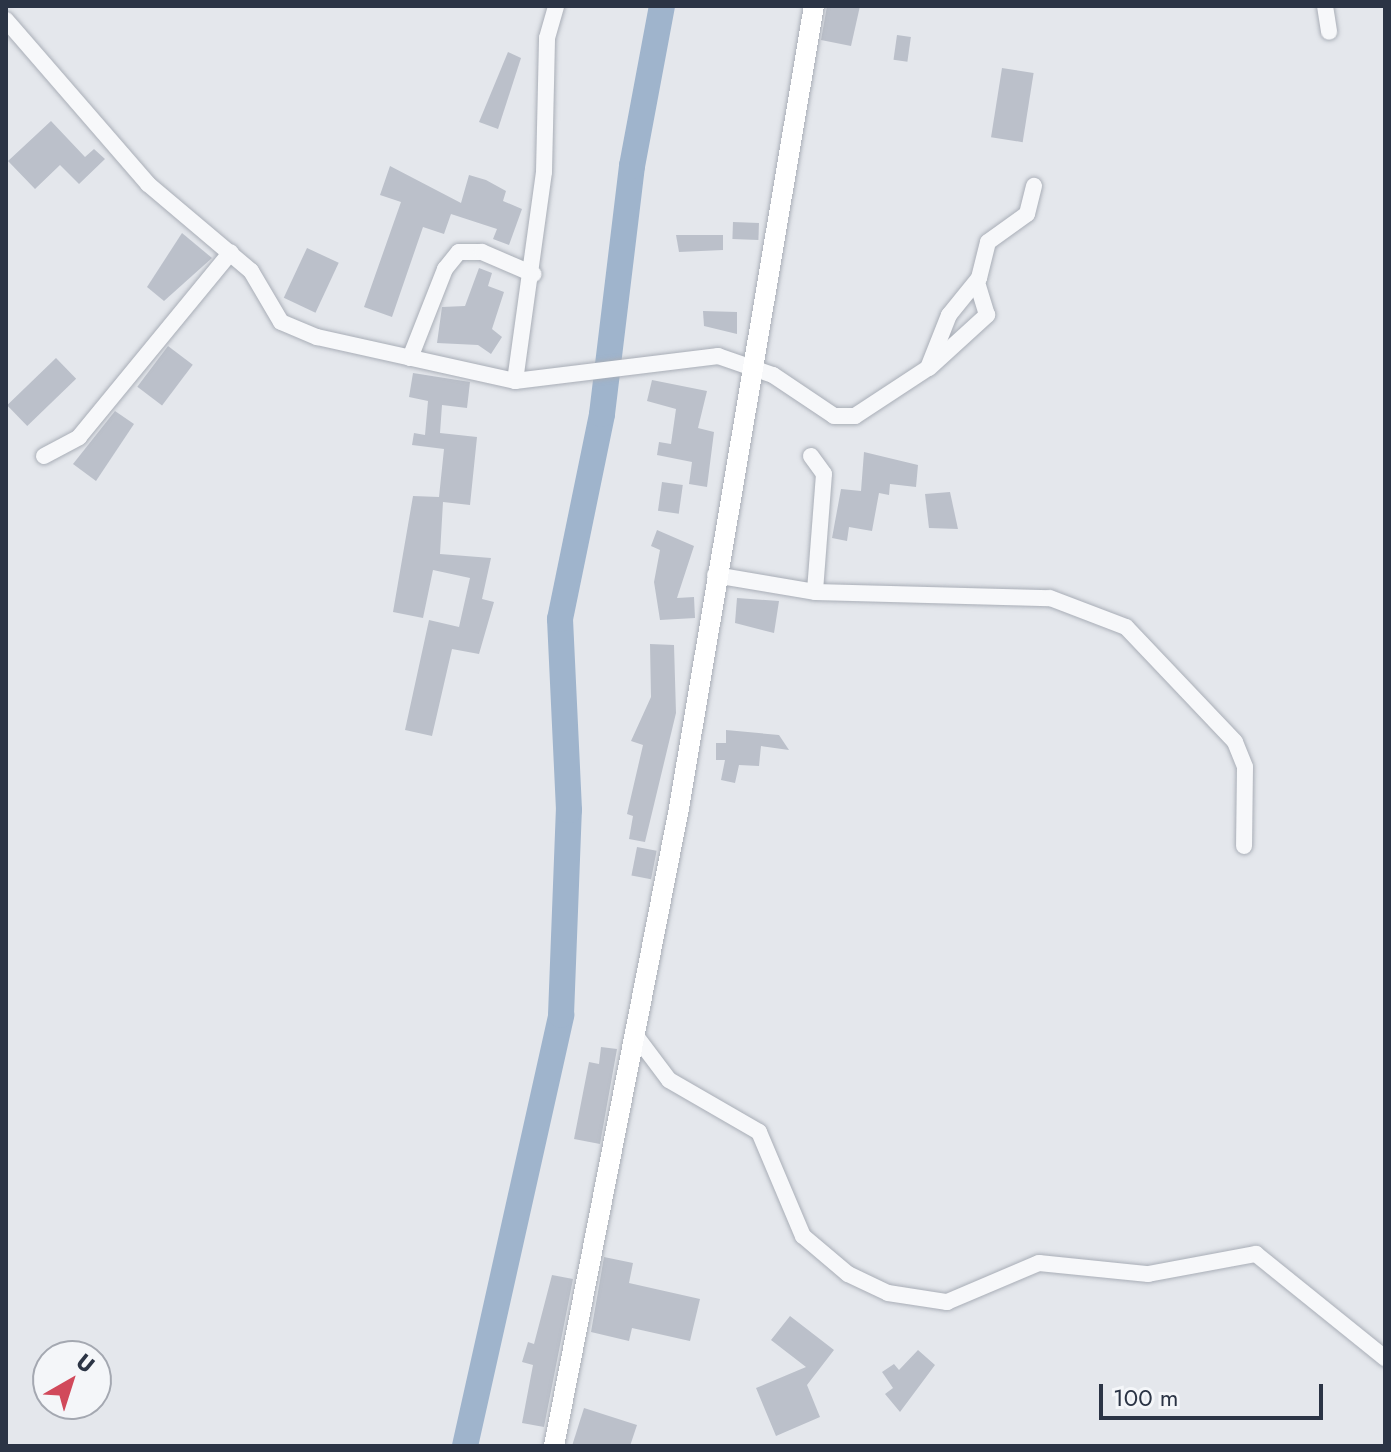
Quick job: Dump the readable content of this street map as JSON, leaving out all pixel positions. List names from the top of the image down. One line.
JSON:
{"scale_bar":"100 m","north":"top right"}
